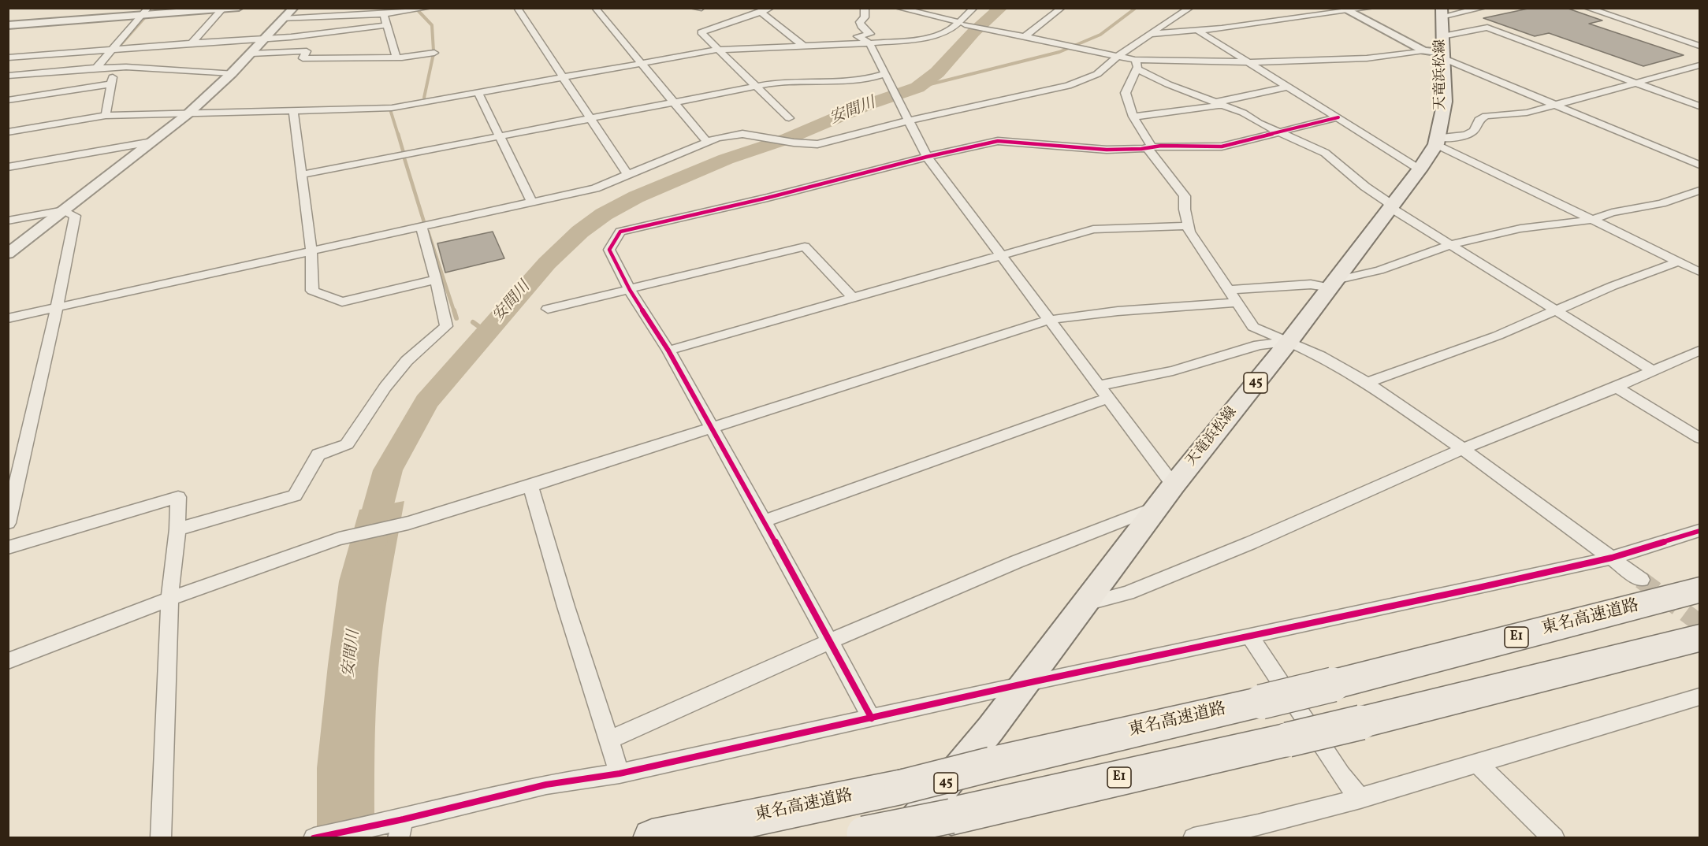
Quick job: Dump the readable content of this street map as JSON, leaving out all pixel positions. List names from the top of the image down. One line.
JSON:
{"streets":{"highway":["東名高速道路","E1"],"main road":["天竜浜松線","45"]},"water":["安間川"]}
